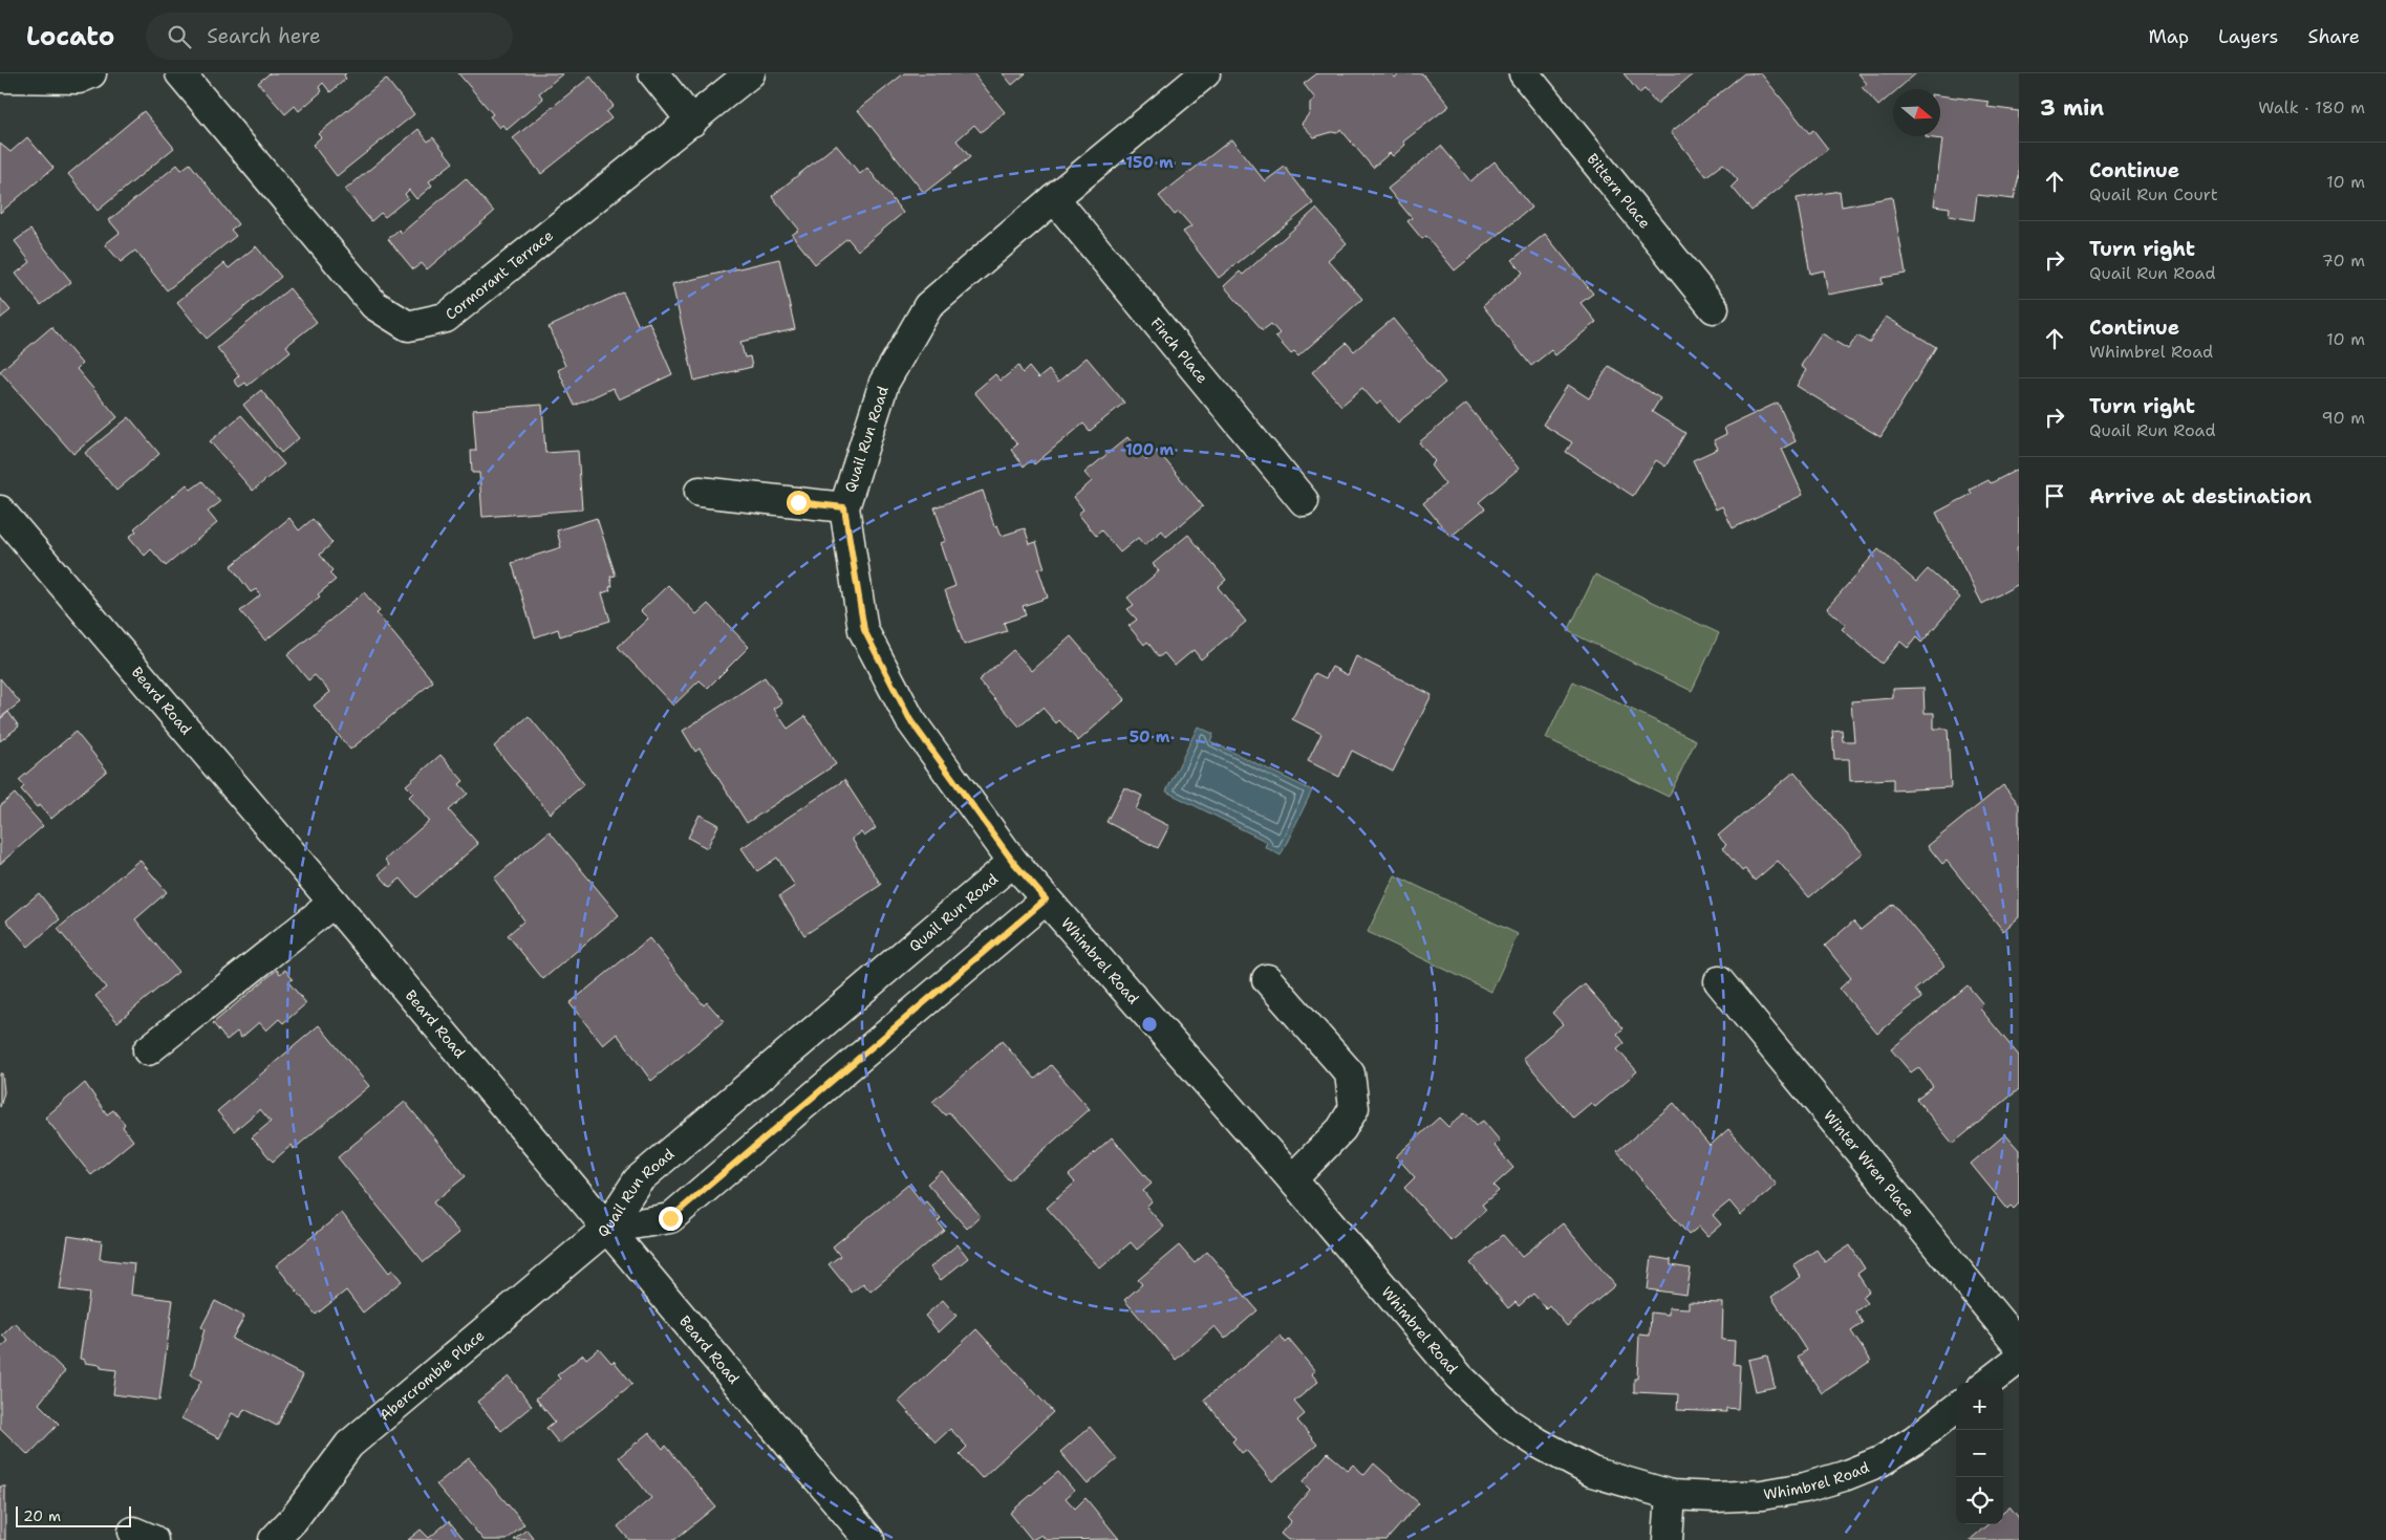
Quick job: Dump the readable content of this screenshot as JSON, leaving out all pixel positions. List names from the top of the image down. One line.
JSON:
{"streets":{"street":["Bittern Place","Cormorant Terrace","Finch Place","Quail Run Road","Beard Road","Whimbrel Road","Winter Wren Place","Abercrombie Place"]},"crossings":[["Finch Place","Quail Run Road"],["Quail Run Road","Beard Road"],["Quail Run Road","Whimbrel Road"],["Quail Run Road","Abercrombie Place"],["Beard Road","Abercrombie Place"]],"scale_bar":"20 m","north":"right","page":{"header":"Locato","search":"Search here","nav":["Map","Layers","Share"],"heading":["3 min","Walk · 180 m"],"list":[["Continue","Quail Run Court","10 m"],["Turn right","Quail Run Road","70 m"],["Continue","Whimbrel Road","10 m"],["Turn right","Quail Run Road","90 m"],"Arrive at destination"],"map_buttons":["+","−"],"scale":"20 m"},"rings":["150 m","100 m","50 m"]}
